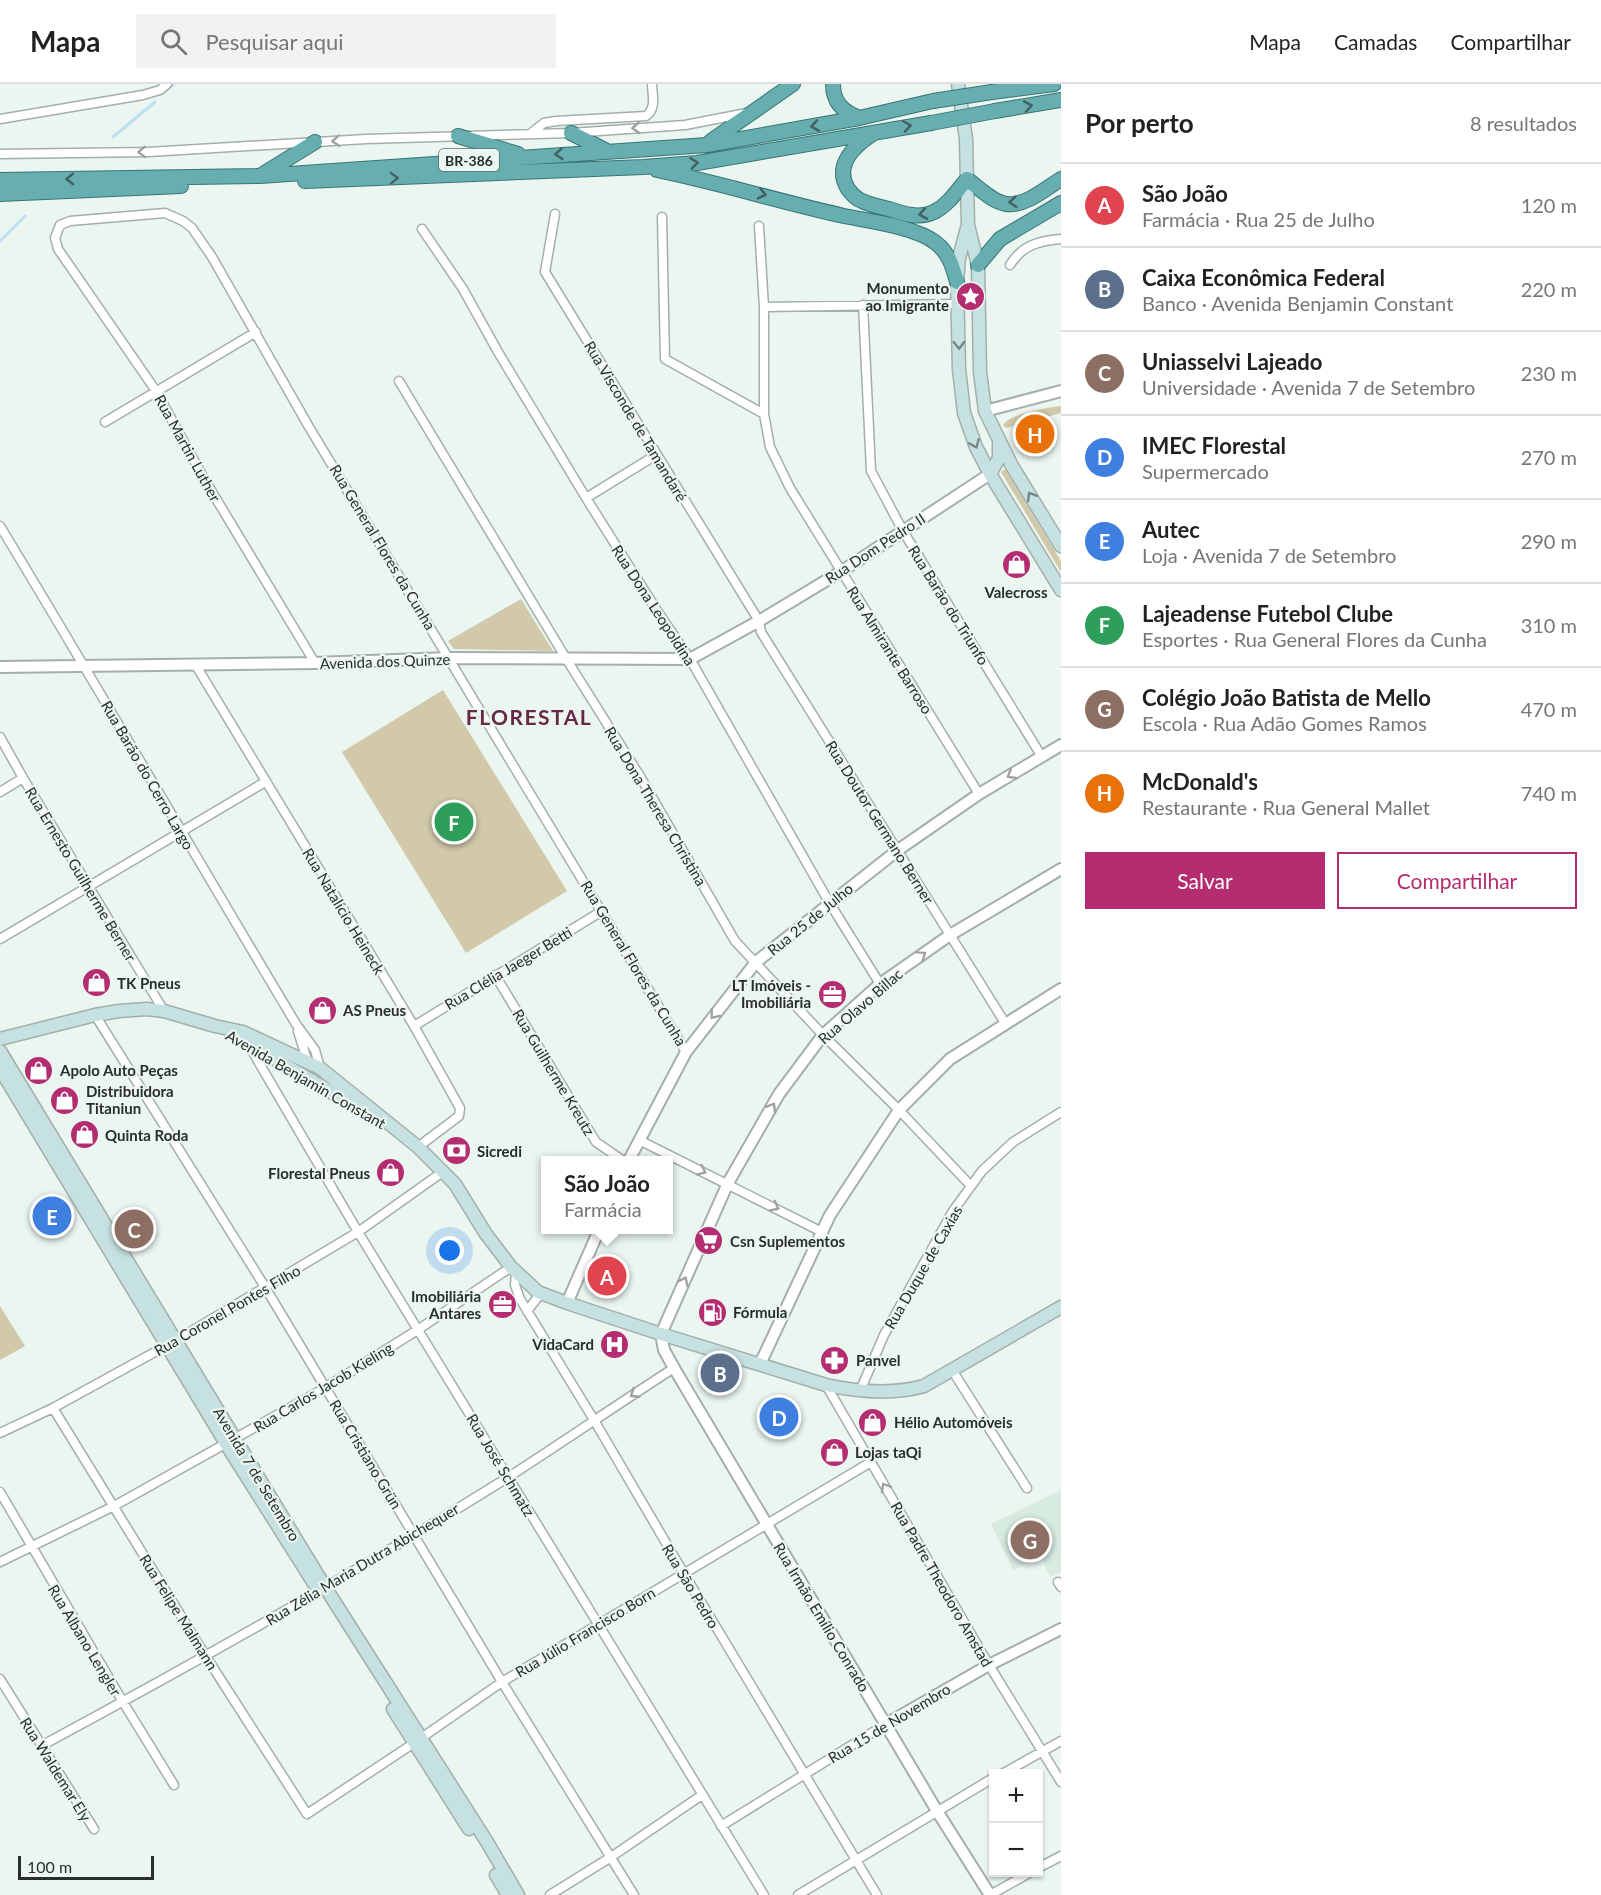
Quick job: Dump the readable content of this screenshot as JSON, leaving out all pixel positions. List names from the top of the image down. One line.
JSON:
{"streets":{"highway":["BR-386"],"main road":["Avenida Benjamin Constant","Avenida 7 de Setembro"],"street":["Rua Visconde de Tamandaré","Rua Martin Luther","Rua General Flores da Cunha","Rua Dom Pedro II","Rua Dona Leopoldina","Rua Barão do Triunfo","Rua Almirante Barroso","Avenida dos Quinze","Rua Barão do Cerro Largo","Rua Dona Theresa Christina","Rua Doutor Germano Berner","Rua Ernesto Guilherme Berner","Rua Natalício Heineck","Rua 25 de Julho","Rua Clélia Jaeger Betti","Rua Olavo Billac","Rua Guilherme Kreutz","Rua Duque de Caxias","Rua Coronel Pontes Filho","Rua Carlos Jacob Kieling","Rua Cristiano Grün","Rua José Schmatz","Rua Zélia Maria Dutra Abichequer","Rua Padre Theodoro Amstad","Rua São Pedro","Rua Felipe Malmann","Rua Irmão Emílio Conrado","Rua Júlio Francisco Born","Rua Albano Lengler","Rua 15 de Novembro","Rua Waldemar Ely"]},"crossings":[["Rua Visconde de Tamandaré","Rua Dom Pedro II"],["Rua Visconde de Tamandaré","Avenida dos Quinze"],["Rua Visconde de Tamandaré","Rua Doutor Germano Berner"],["Rua Martin Luther","Rua General Flores da Cunha"],["Rua Martin Luther","Avenida dos Quinze"],["Rua General Flores da Cunha","Avenida dos Quinze"],["Rua General Flores da Cunha","Rua 25 de Julho"],["Rua General Flores da Cunha","Rua Clélia Jaeger Betti"],["Rua Dom Pedro II","Rua Barão do Triunfo"],["Rua Dom Pedro II","Rua Almirante Barroso"],["Rua Dom Pedro II","Avenida dos Quinze"],["Rua Dom Pedro II","Rua Doutor Germano Berner"],["Rua Dona Leopoldina","Avenida dos Quinze"],["Rua Dona Leopoldina","Rua 25 de Julho"],["Rua Dona Leopoldina","Rua Olavo Billac"],["Rua Barão do Triunfo","Rua 25 de Julho"],["Rua Almirante Barroso","Rua 25 de Julho"],["Avenida dos Quinze","Rua Barão do Cerro Largo"],["Avenida dos Quinze","Rua Dona Theresa Christina"],["Avenida dos Quinze","Rua Doutor Germano Berner"],["Avenida dos Quinze","Rua Natalício Heineck"],["Rua Barão do Cerro Largo","Avenida Benjamin Constant"],["Rua Dona Theresa Christina","Rua 25 de Julho"],["Rua Dona Theresa Christina","Rua Olavo Billac"],["Rua Dona Theresa Christina","Rua Duque de Caxias"],["Rua Doutor Germano Berner","Rua 25 de Julho"],["Rua Doutor Germano Berner","Rua Olavo Billac"],["Rua Ernesto Guilherme Berner","Avenida Benjamin Constant"],["Rua Natalício Heineck","Rua Clélia Jaeger Betti"],["Rua Natalício Heineck","Avenida Benjamin Constant"],["Rua Clélia Jaeger Betti","Rua Guilherme Kreutz"],["Rua Olavo Billac","Avenida Benjamin Constant"],["Rua Olavo Billac","Rua Irmão Emílio Conrado"],["Avenida Benjamin Constant","Rua Duque de Caxias"],["Avenida Benjamin Constant","Rua Coronel Pontes Filho"],["Avenida Benjamin Constant","Rua Carlos Jacob Kieling"],["Avenida Benjamin Constant","Rua Cristiano Grün"],["Avenida Benjamin Constant","Rua José Schmatz"],["Avenida Benjamin Constant","Rua Padre Theodoro Amstad"],["Avenida Benjamin Constant","Rua São Pedro"],["Avenida Benjamin Constant","Rua Irmão Emílio Conrado"],["Rua Coronel Pontes Filho","Rua Cristiano Grün"],["Rua Coronel Pontes Filho","Rua José Schmatz"],["Rua Coronel Pontes Filho","Avenida 7 de Setembro"],["Rua Coronel Pontes Filho","Rua Felipe Malmann"],["Rua Carlos Jacob Kieling","Rua Cristiano Grün"],["Rua Carlos Jacob Kieling","Rua José Schmatz"],["Rua Carlos Jacob Kieling","Avenida 7 de Setembro"],["Rua Carlos Jacob Kieling","Rua São Pedro"],["Rua Carlos Jacob Kieling","Rua Felipe Malmann"],["Rua Carlos Jacob Kieling","Rua Albano Lengler"],["Rua Cristiano Grün","Rua Zélia Maria Dutra Abichequer"],["Rua Cristiano Grün","Rua Júlio Francisco Born"],["Rua José Schmatz","Rua Zélia Maria Dutra Abichequer"],["Rua José Schmatz","Rua Júlio Francisco Born"],["Rua José Schmatz","Rua 15 de Novembro"],["Avenida 7 de Setembro","Rua Zélia Maria Dutra Abichequer"],["Avenida 7 de Setembro","Rua Júlio Francisco Born"],["Rua Zélia Maria Dutra Abichequer","Rua São Pedro"],["Rua Zélia Maria Dutra Abichequer","Rua Felipe Malmann"],["Rua Zélia Maria Dutra Abichequer","Rua Irmão Emílio Conrado"],["Rua Zélia Maria Dutra Abichequer","Rua Albano Lengler"],["Rua Zélia Maria Dutra Abichequer","Rua Waldemar Ely"],["Rua Padre Theodoro Amstad","Rua Júlio Francisco Born"],["Rua Padre Theodoro Amstad","Rua 15 de Novembro"],["Rua São Pedro","Rua Júlio Francisco Born"],["Rua São Pedro","Rua 15 de Novembro"],["Rua Felipe Malmann","Rua Júlio Francisco Born"],["Rua Irmão Emílio Conrado","Rua Júlio Francisco Born"],["Rua Irmão Emílio Conrado","Rua 15 de Novembro"]],"one_way":["Rua Olavo Billac","Rua Padre Theodoro Amstad"],"districts":["FLORESTAL"],"places":{"place":["Monumento ao Imigrante"],"shop":["Valecross","TK Pneus","AS Pneus","Apolo Auto Peças","Distribuidora Titaniun","Quinta Roda","Florestal Pneus","Hélio Automóveis","Lojas taQi"],"office":["LT Imóveis - Imobiliária","Imobiliária Antares"],"bank":["Sicredi"],"supermarket":["Csn Suplementos"],"fuel station":["Fórmula"],"hospital":["VidaCard"],"pharmacy":["Panvel"]},"scale_bar":"100 m","page":{"header":"Mapa","search":"Pesquisar aqui","nav":["Mapa","Camadas","Compartilhar"],"heading":["Por perto","8 resultados"],"list":[{"mark":"A","name":"São João","note":"Farmácia · Rua 25 de Julho","value":"120 m"},{"mark":"B","name":"Caixa Econômica Federal","note":"Banco · Avenida Benjamin Constant","value":"220 m"},{"mark":"C","name":"Uniasselvi Lajeado","note":"Universidade · Avenida 7 de Setembro","value":"230 m"},{"mark":"D","name":"IMEC Florestal","note":"Supermercado","value":"270 m"},{"mark":"E","name":"Autec","note":"Loja · Avenida 7 de Setembro","value":"290 m"},{"mark":"F","name":"Lajeadense Futebol Clube","note":"Esportes · Rua General Flores da Cunha","value":"310 m"},{"mark":"G","name":"Colégio João Batista de Mello","note":"Escola · Rua Adão Gomes Ramos","value":"470 m"},{"mark":"H","name":"McDonald's","note":"Restaurante · Rua General Mallet","value":"740 m"}],"pins":["H","F","E","C","A","B","D","G"],"buttons":["Salvar","Compartilhar"],"popup":["São João","Farmácia"],"map_buttons":["+","−"],"scale":"100 m"}}
